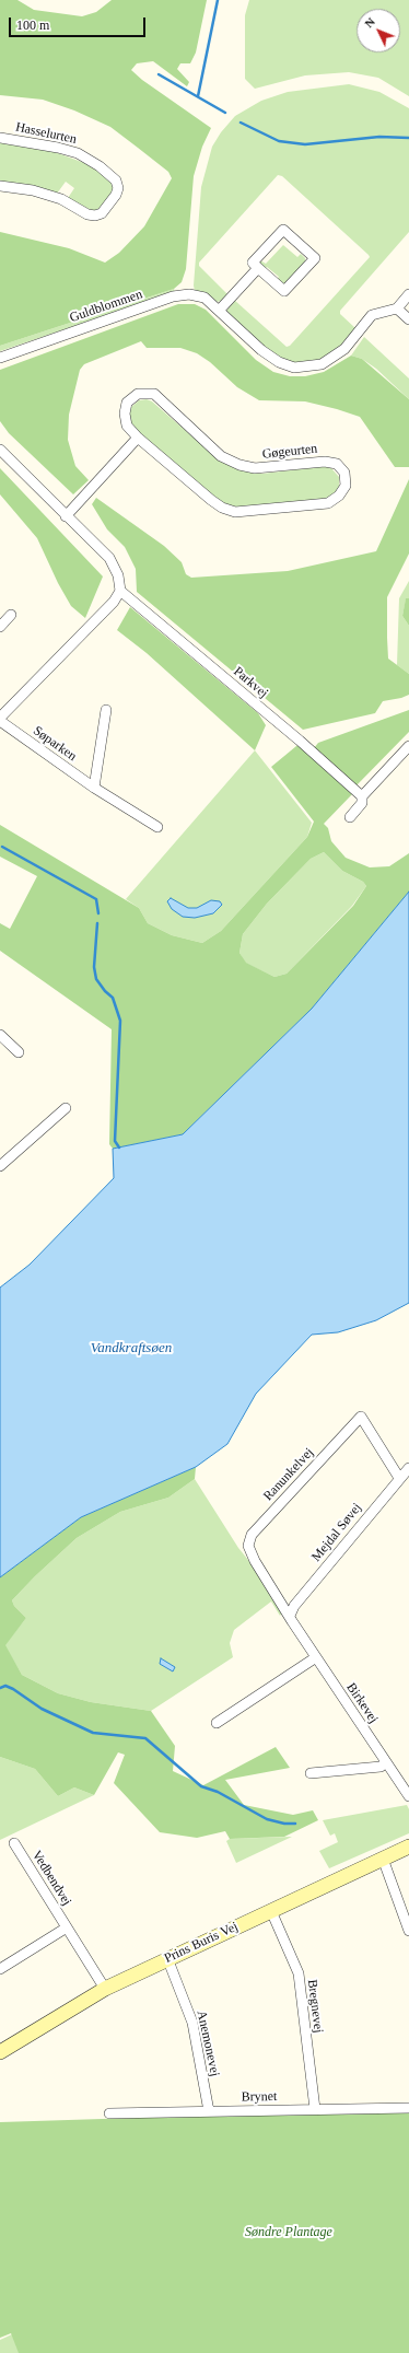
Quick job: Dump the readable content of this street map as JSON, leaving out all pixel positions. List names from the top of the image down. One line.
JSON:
{"streets":{"street":["Hasselurten","Guldblommen","Gøgeurten","Parkvej","Søparken","Ranunkelvej","Mejdal Søvej","Birkevej","Vedbendvej","Prins Buris Vej","Bregnevej","Anemonevej","Brynet"]},"crossings":[["Ranunkelvej","Mejdal Søvej"],["Ranunkelvej","Birkevej"],["Mejdal Søvej","Birkevej"],["Vedbendvej","Prins Buris Vej"],["Prins Buris Vej","Bregnevej"],["Prins Buris Vej","Anemonevej"],["Bregnevej","Brynet"],["Anemonevej","Brynet"]],"water":["Vandkraftsøen"],"parks":["Søndre Plantage"],"scale_bar":"100 m","north":"top left"}
